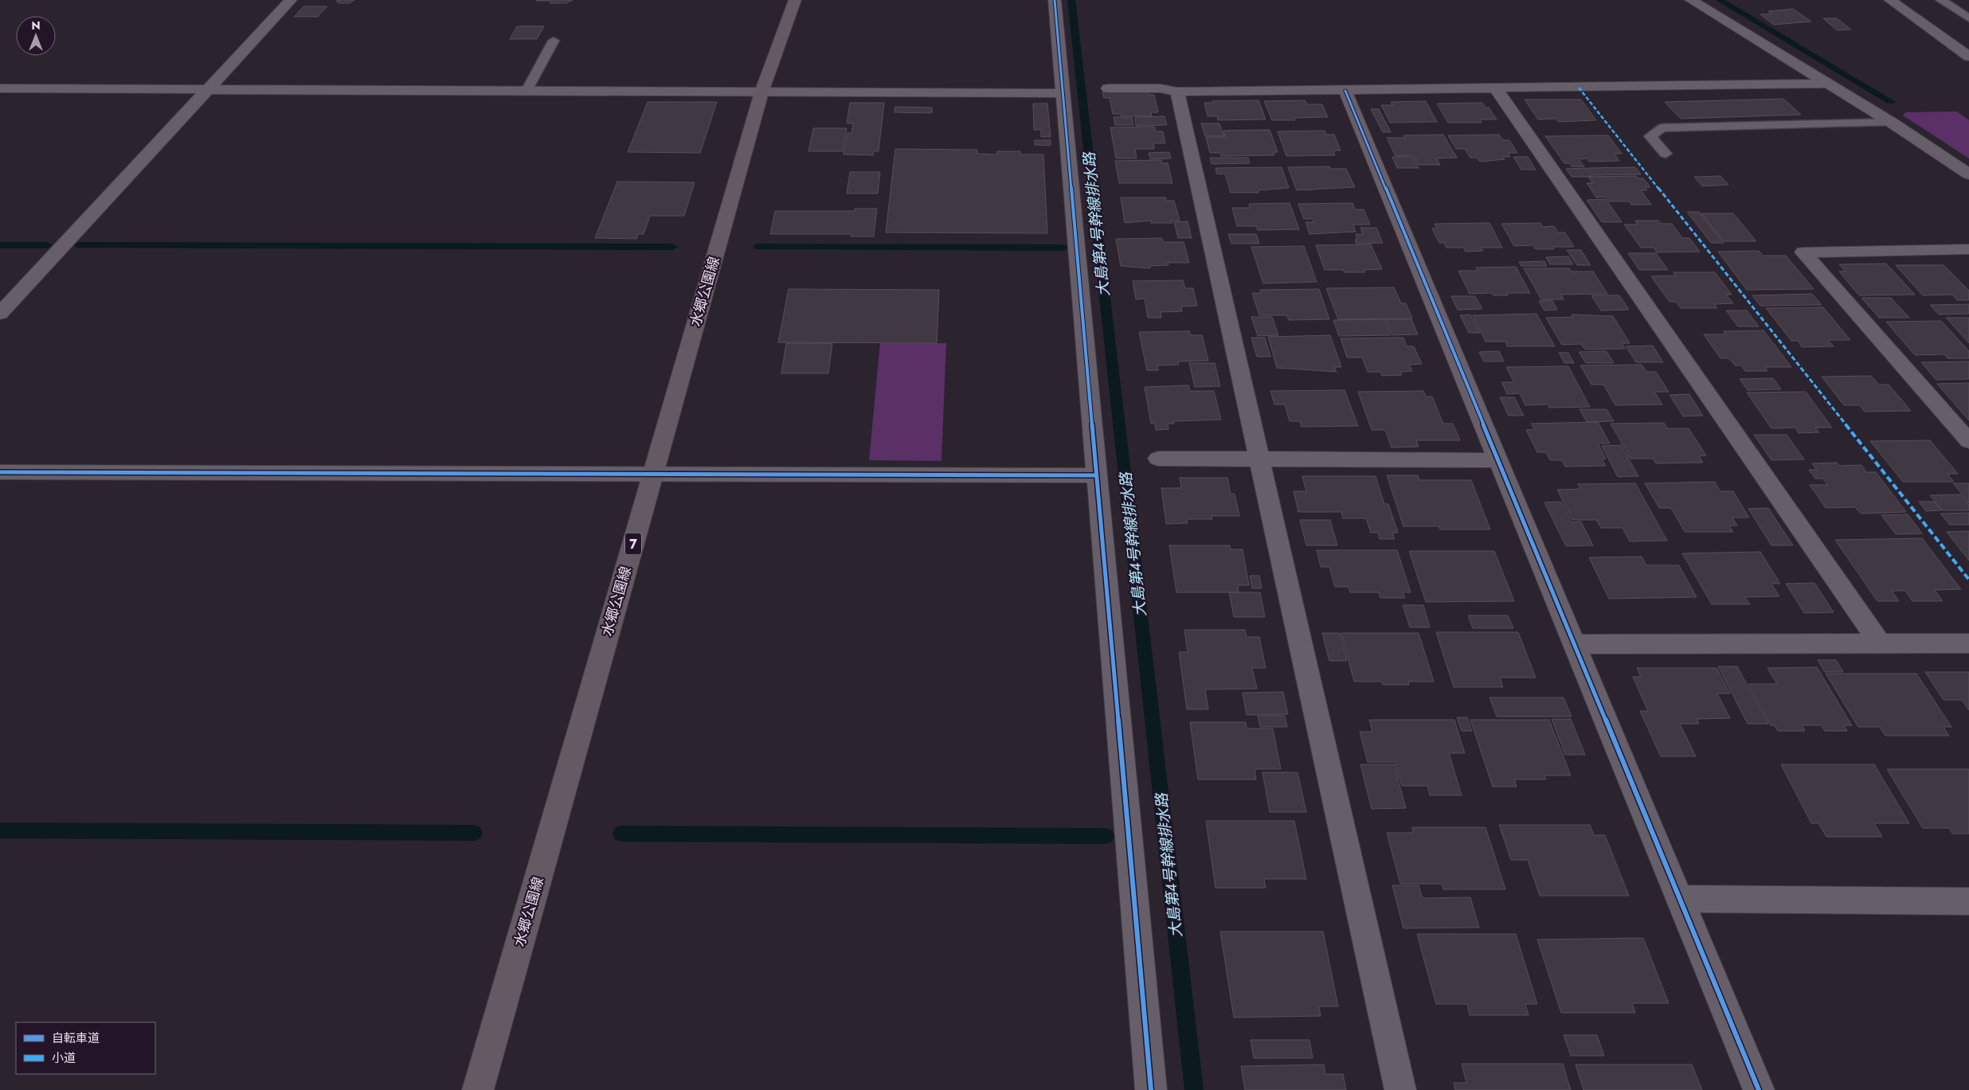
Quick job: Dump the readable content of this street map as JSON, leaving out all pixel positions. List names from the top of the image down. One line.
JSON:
{"streets":{"main road":["水郷公園線","7"]},"water":["大島第4号幹線排水路"],"legend":["自転車道","小道"],"north":"top"}
